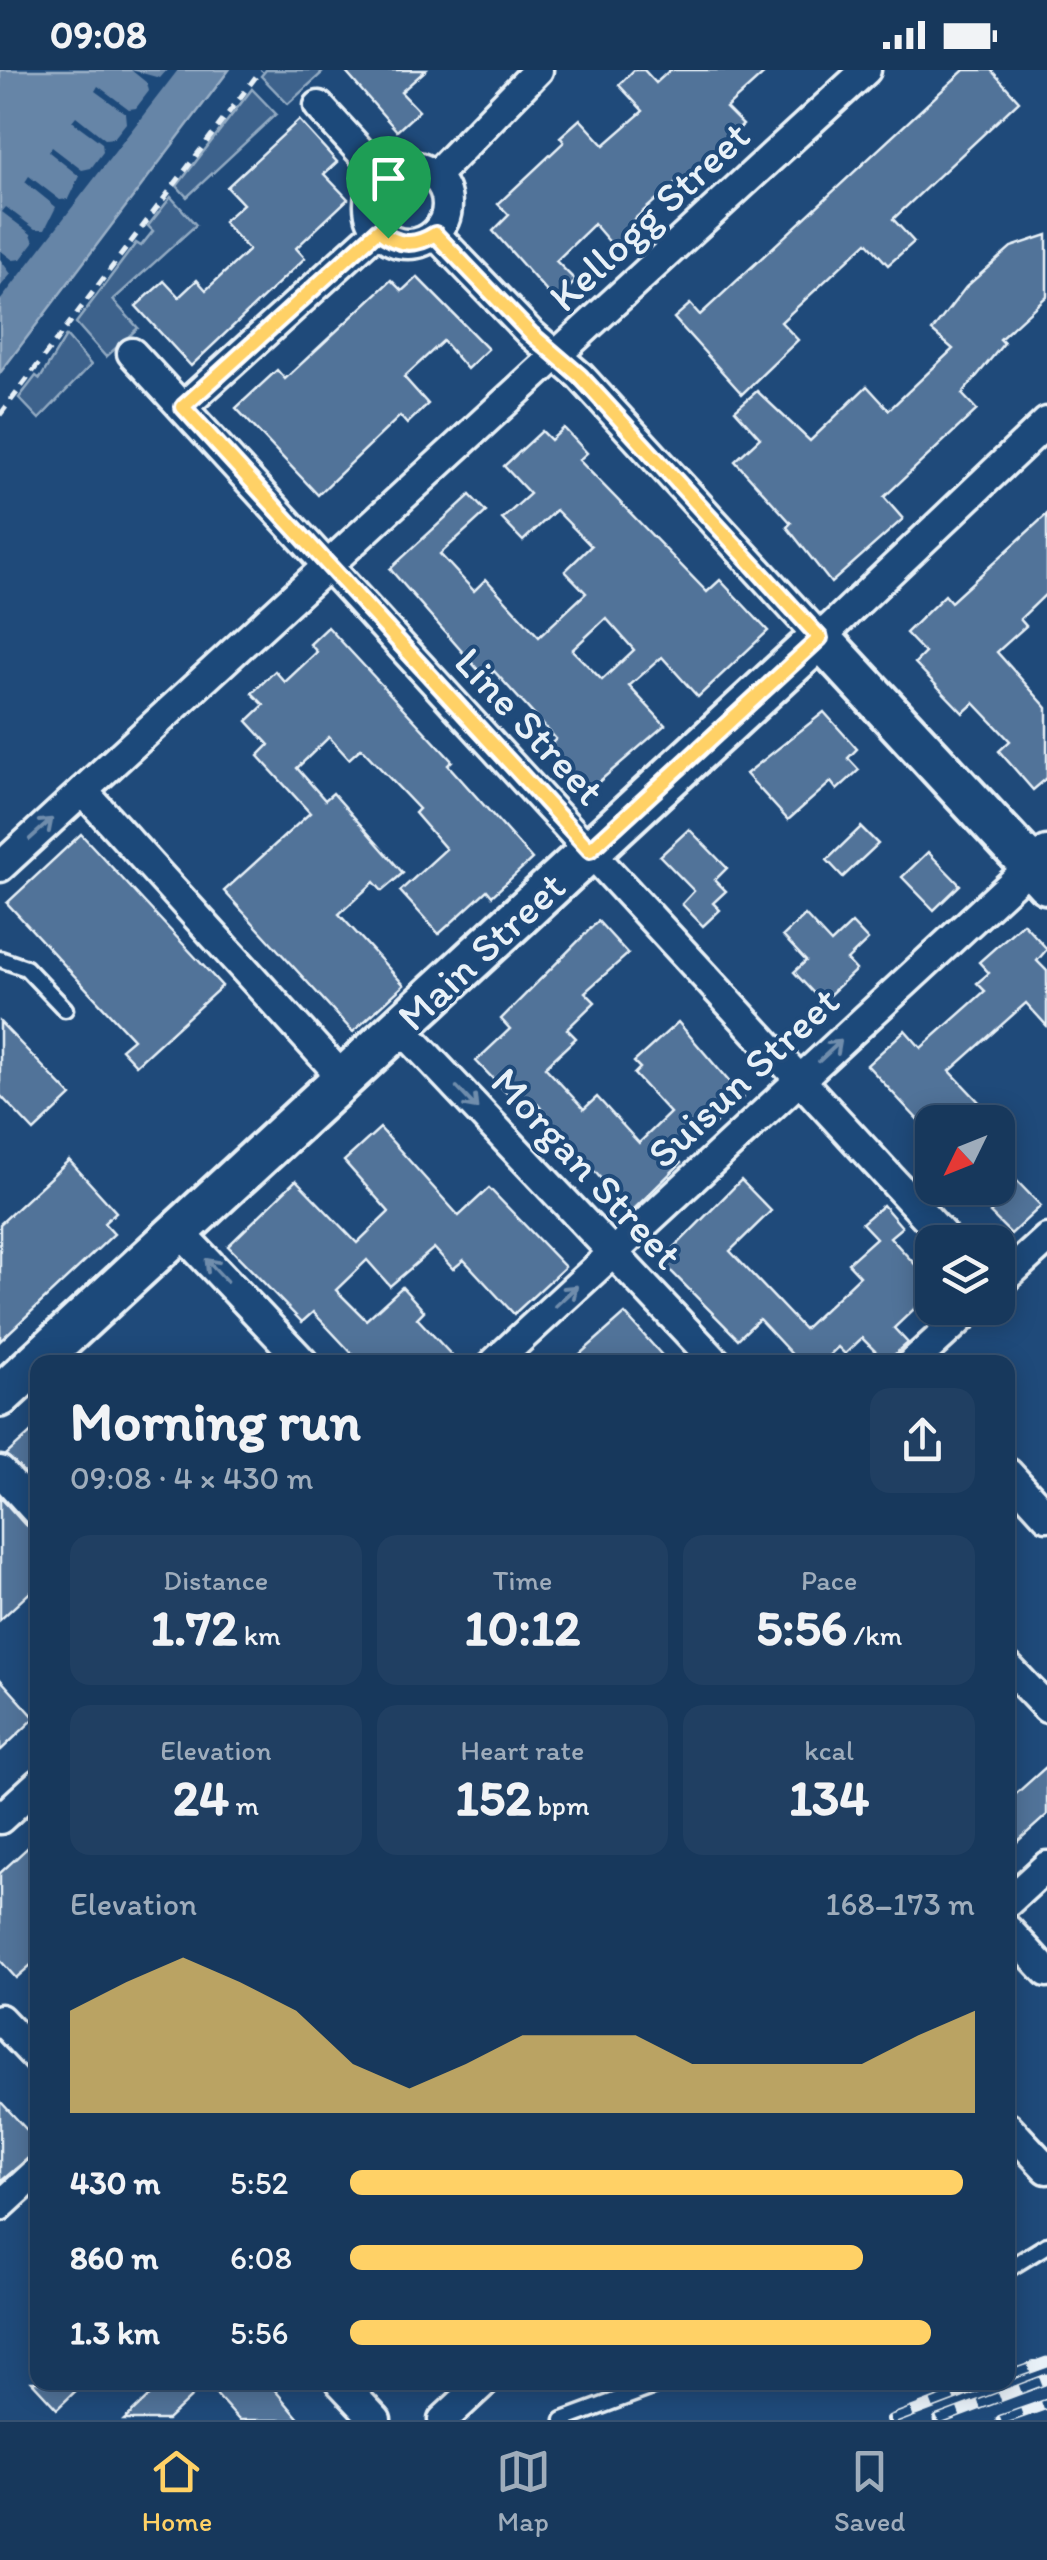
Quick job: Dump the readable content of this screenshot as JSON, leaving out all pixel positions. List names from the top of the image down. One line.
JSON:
{"streets":{"main road":["Main Street"],"street":["Kellogg Street","Line Street","Suisun Street","Morgan Street"]},"crossings":[["Kellogg Street","Line Street"],["Line Street","Main Street"],["Line Street","Suisun Street"],["Main Street","Morgan Street"],["Suisun Street","Morgan Street"]],"one_way":["Suisun Street","Morgan Street"],"north":"bottom left","page":{"status":"09:08","heading":["Morning run","09:08 · 4 × 430 m"],"stats":[["Distance","1.72 km"],["Time","10:12"],["Pace","5:56 /km"],["Elevation","24 m"],["Heart rate","152 bpm"],["kcal","134"]],"chart":["Elevation","168–173 m"],"list":[{"name":"430 m","note":"5:52"},{"name":"860 m","note":"6:08"},{"name":"1.3 km","note":"5:56"}],"tabs":["Home","Map","Saved"]}}
